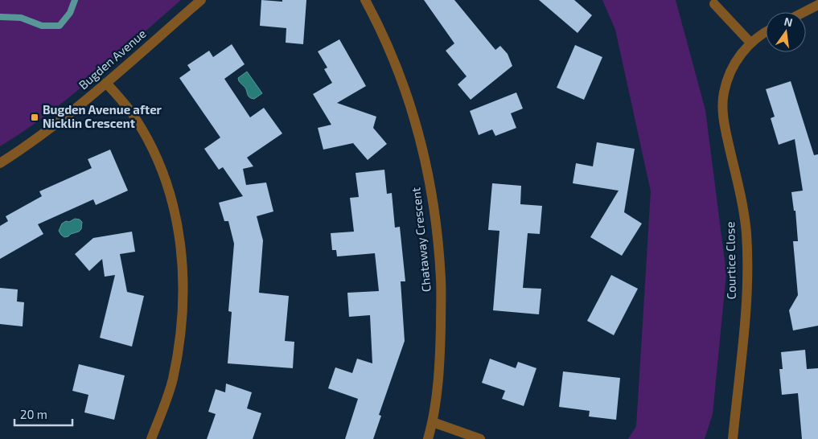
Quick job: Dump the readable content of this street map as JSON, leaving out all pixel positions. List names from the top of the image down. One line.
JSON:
{"streets":{"street":["Bugden Avenue","Chataway Crescent","Courtice Close"]},"places":{"transit":["Bugden Avenue after Nicklin Crescent"]},"scale_bar":"20 m","north":"top"}
